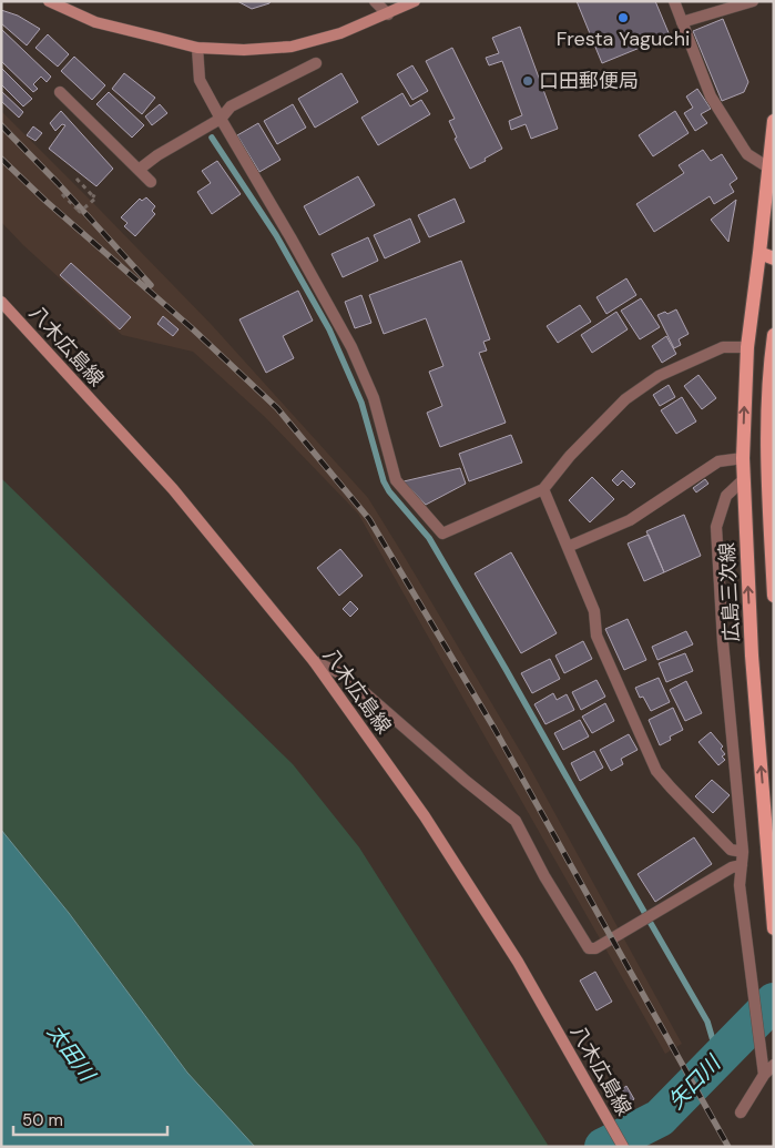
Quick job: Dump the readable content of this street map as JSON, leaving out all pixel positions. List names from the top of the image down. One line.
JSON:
{"streets":{"main road":["八木広島線","広島三次線"]},"water":["太田川","矢口川"],"places":["Fresta Yaguchi","口田郵便局"],"scale_bar":"50 m"}
